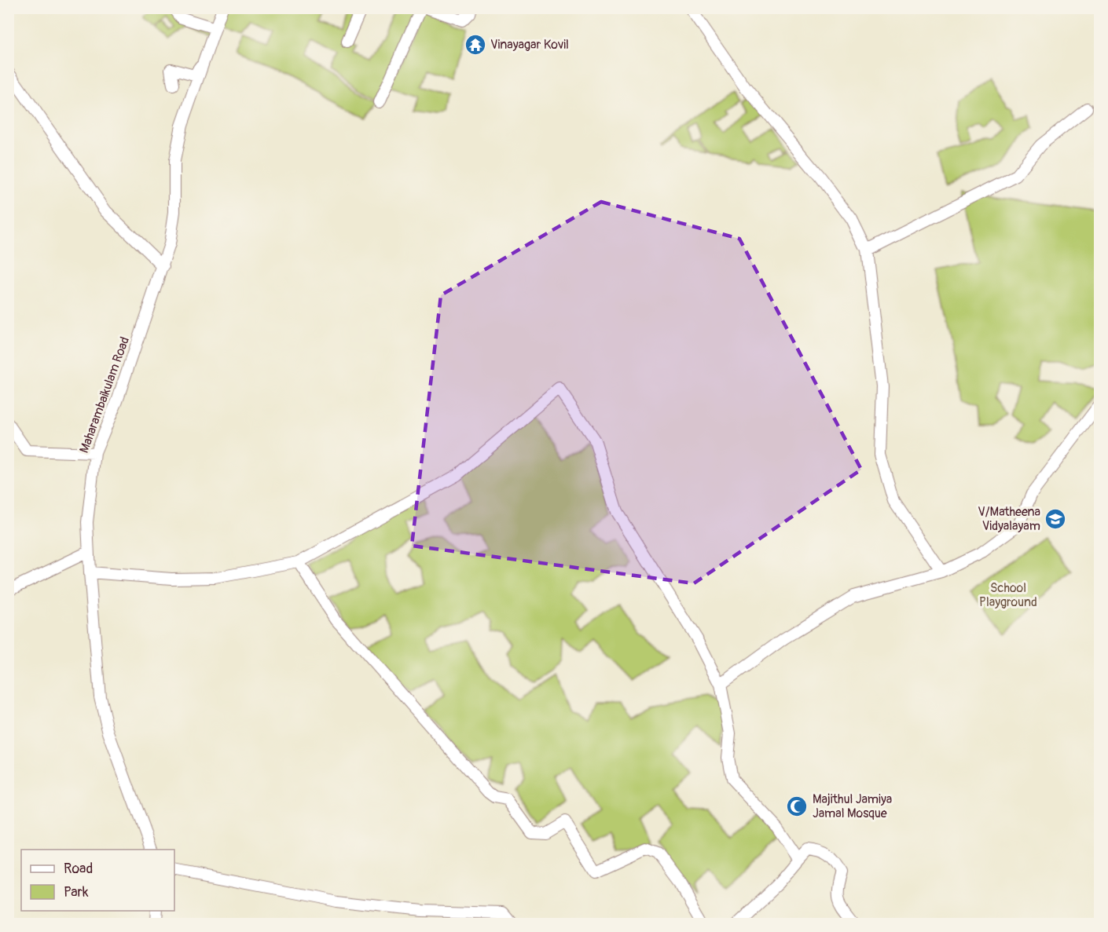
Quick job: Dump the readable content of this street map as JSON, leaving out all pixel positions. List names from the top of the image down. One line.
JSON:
{"streets":{"street":["Maharambaikulam Road"]},"parks":["School Playground"],"places":{"temple":["Vinayagar Kovil"],"school or university":["V/Matheena Vidyalayam"],"mosque":["Majithul Jamiya Jamal Mosque"]},"legend":["Road","Park"]}
